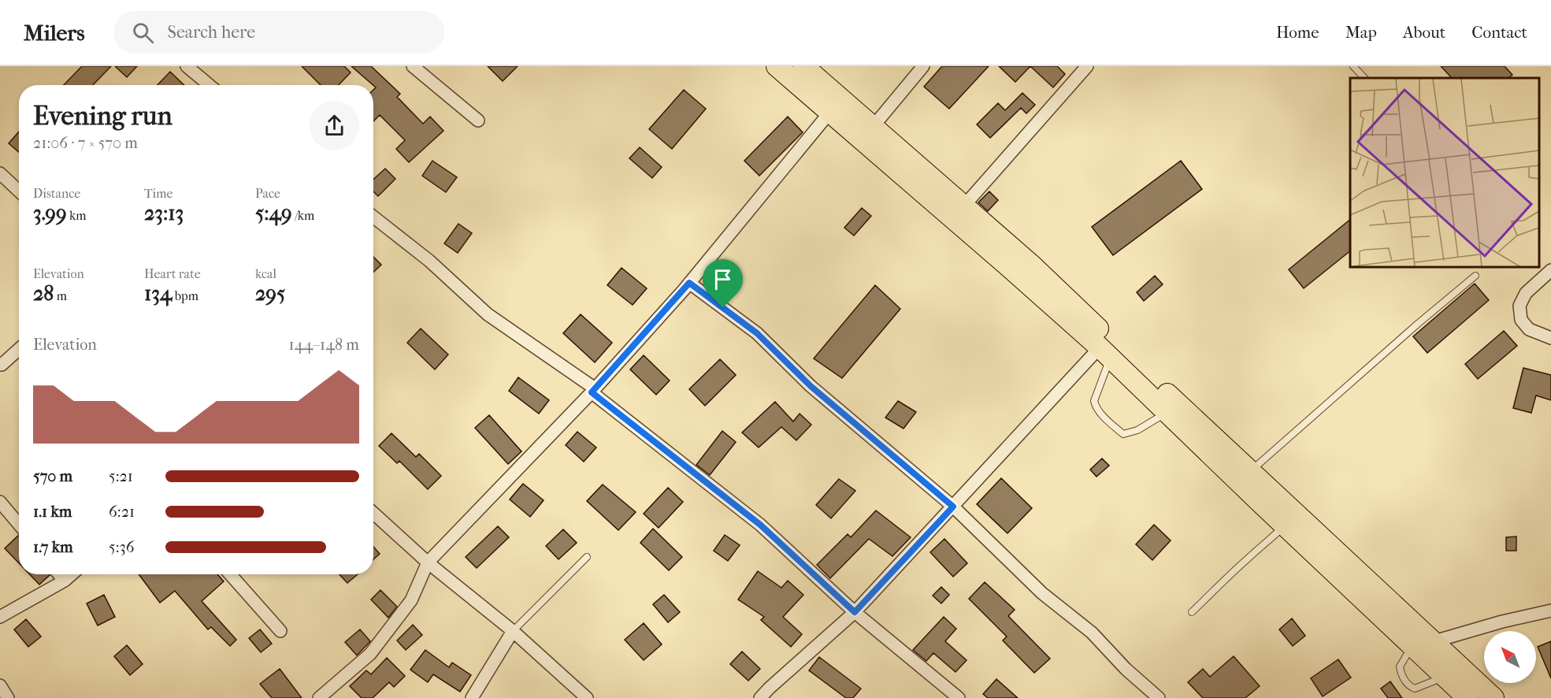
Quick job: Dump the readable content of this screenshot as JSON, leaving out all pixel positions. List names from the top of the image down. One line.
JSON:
{"north":"top left","page":{"header":"Milers","search":"Search here","nav":["Home","Map","About","Contact"],"heading":["Evening run","21:06 · 7 × 570 m"],"stats":[["Distance","3.99 km"],["Time","23:13"],["Pace","5:49 /km"],["Elevation","28 m"],["Heart rate","134 bpm"],["kcal","295"]],"chart":["Elevation","144–148 m"],"list":[{"name":"570 m","note":"5:21"},{"name":"1.1 km","note":"6:21"},{"name":"1.7 km","note":"5:36"}]}}
